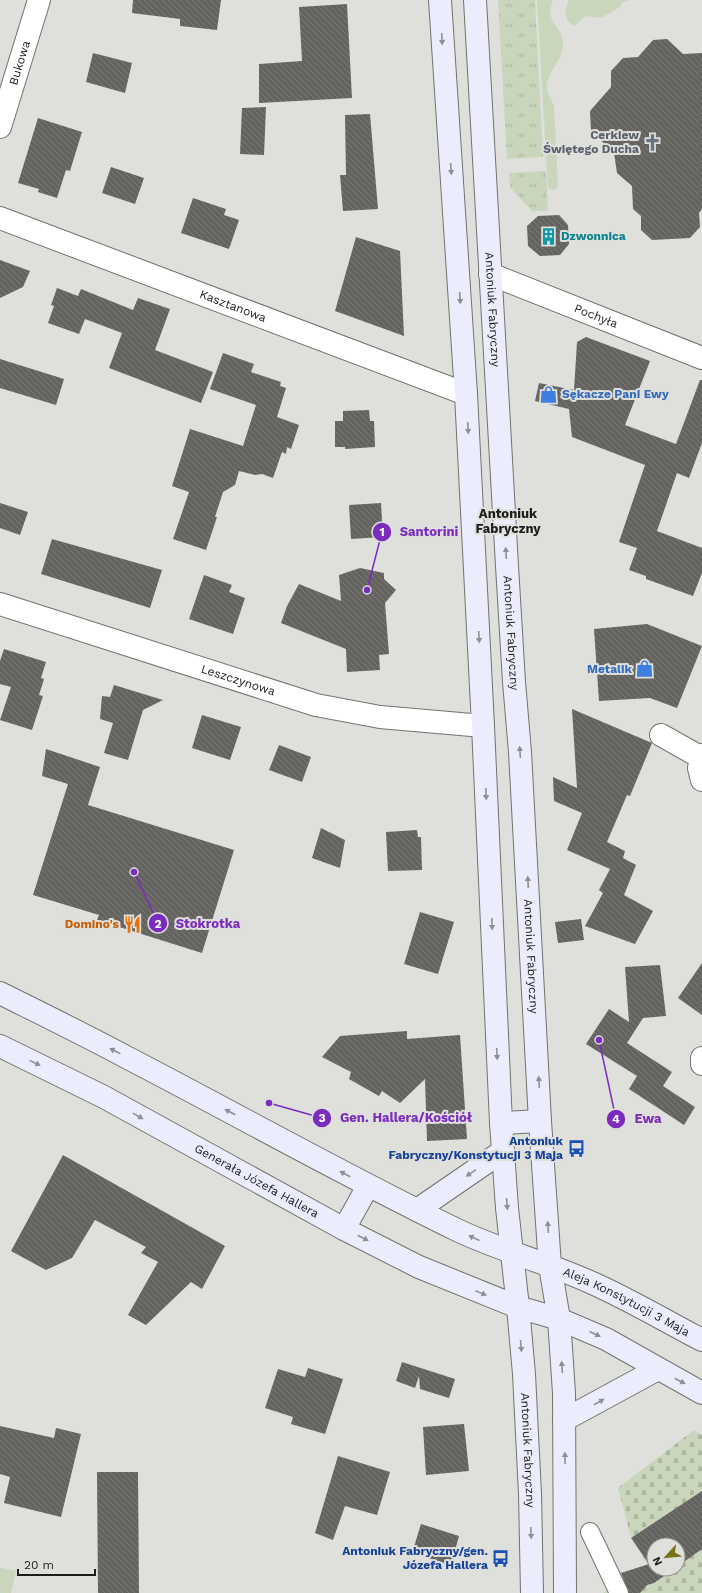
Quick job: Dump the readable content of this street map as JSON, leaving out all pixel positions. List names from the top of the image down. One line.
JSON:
{"streets":{"main road":["Antoniuk Fabryczny","Generała Józefa Hallera","Aleja Konstytucji 3 Maja"],"street":["Bukowa","Kasztanowa","Pochyła","Leszczynowa"]},"crossings":[["Antoniuk Fabryczny","Pochyła"],["Antoniuk Fabryczny","Generała Józefa Hallera"],["Antoniuk Fabryczny","Aleja Konstytucji 3 Maja"]],"districts":["Antoniuk Fabryczny"],"places":{"church":["Cerkiew Świętego Ducha"],"building":["Dzwonnica"],"shop":["Sękacze Pani Ewy","Metalik"],"other":["Santorini","Stokrotka","Ewa","Gen. Hallera/Kościół"],"restaurant":["Domino's"],"bus stop":["Antoniuk Fabryczny/Konstytucji 3 Maja","Antoniuk Fabryczny/gen. Józefa Hallera"]},"scale_bar":"20 m","north":"bottom left"}
